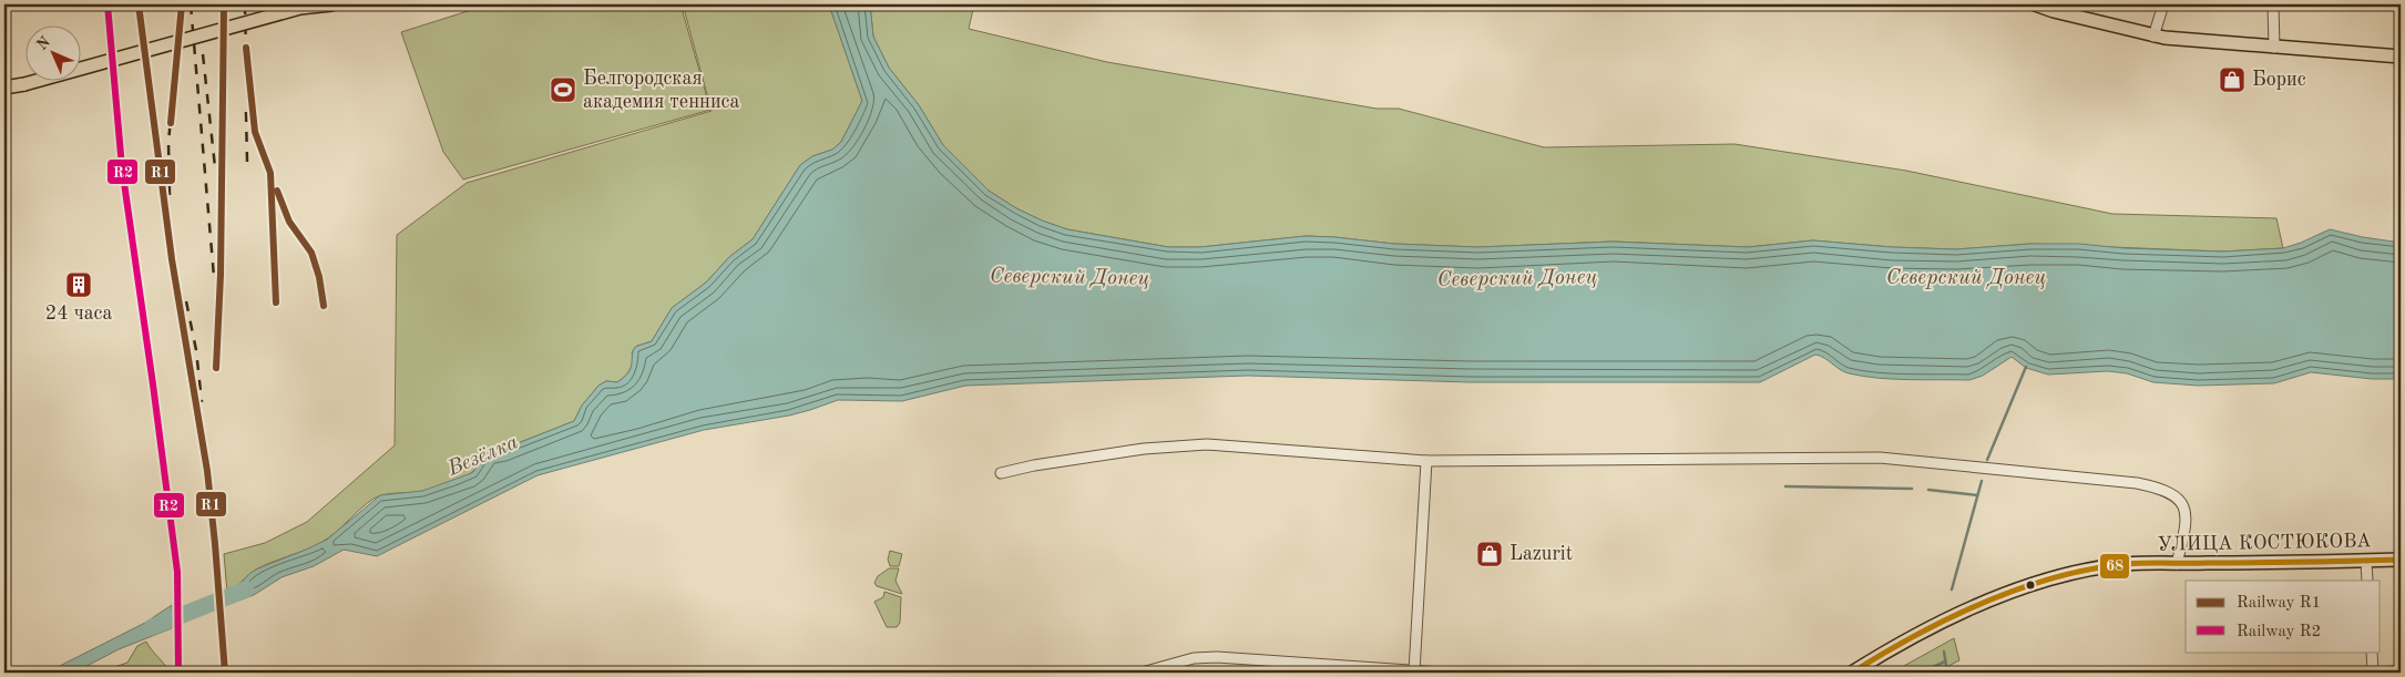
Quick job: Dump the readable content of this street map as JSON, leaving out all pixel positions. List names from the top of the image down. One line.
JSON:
{"streets":{"main road":["УЛИЦА КОСТЮКОВА"]},"water":["Северский Донец","Везёлка"],"places":{"shop":["Борис","Lazurit"],"sports":["Белгородская академия тенниса"],"building":["24 часа"]},"lines":["rail line R1","rail line R2","transit line 68"],"legend":["Railway R1","Railway R2"],"north":"top left"}
